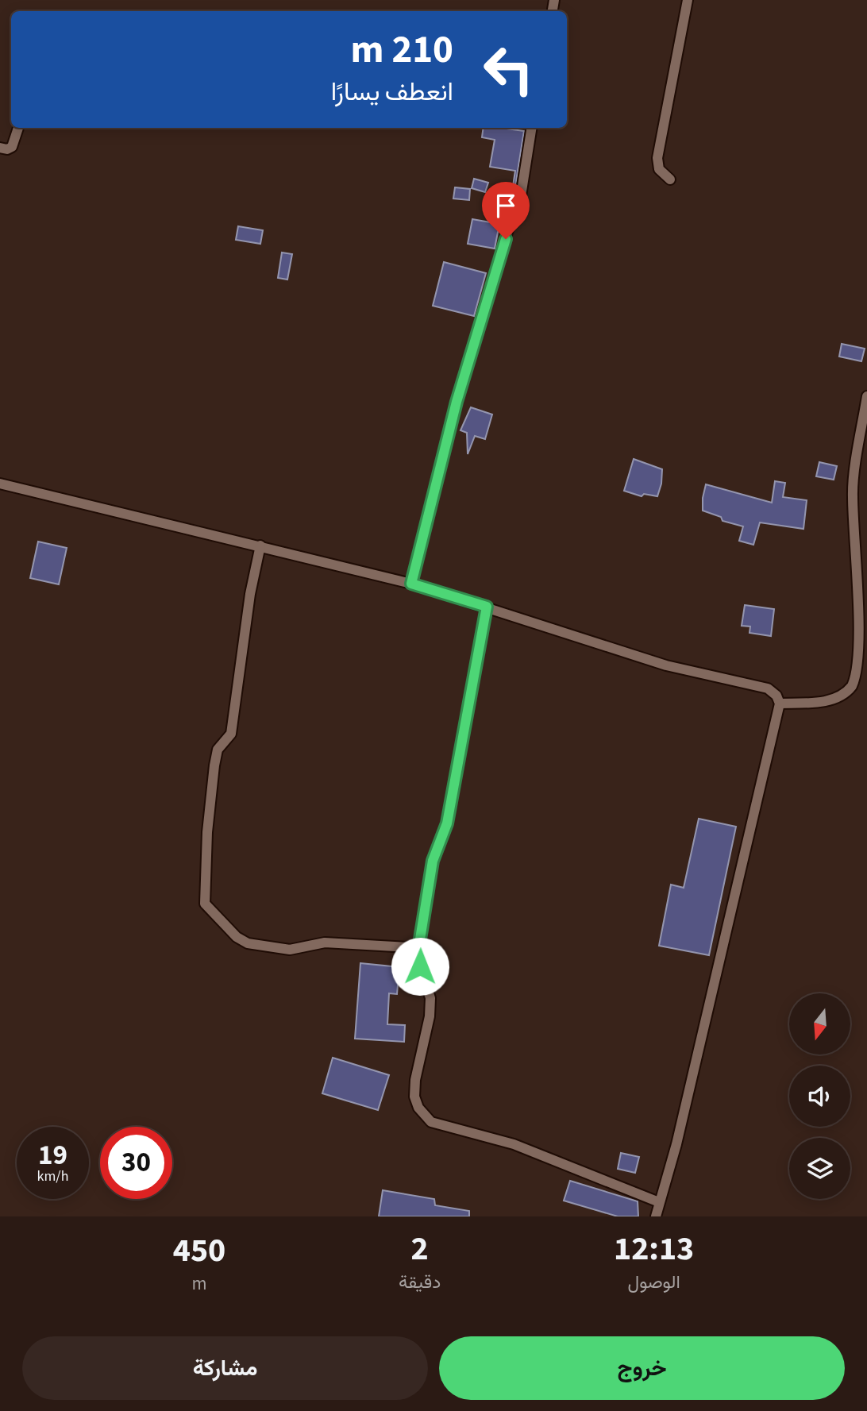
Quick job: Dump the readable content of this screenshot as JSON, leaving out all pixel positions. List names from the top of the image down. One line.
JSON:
{"north":"bottom","page":{"turn":["210 m","انعطف يسارًا"],"speed":"19 km/h","limit":"30","eta":["12:13","الوصول","2","دقيقة","450","m"],"buttons":["خروج","مشاركة"]}}
